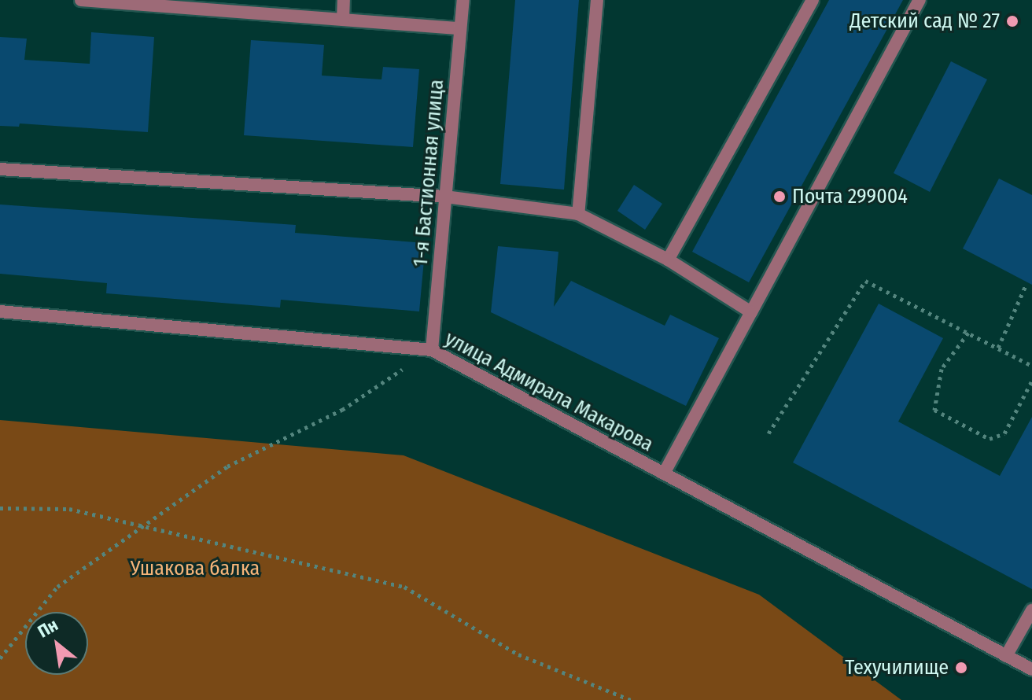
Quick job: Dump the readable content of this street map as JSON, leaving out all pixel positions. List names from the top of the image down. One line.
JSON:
{"streets":{"street":["1-я Бастионная улица","улица Адмирала Макарова"]},"crossings":[["1-я Бастионная улица","улица Адмирала Макарова"]],"parks":["Ушакова балка"],"places":["Детский сад № 27","Почта 299004","Техучилище"],"north":"top left"}
